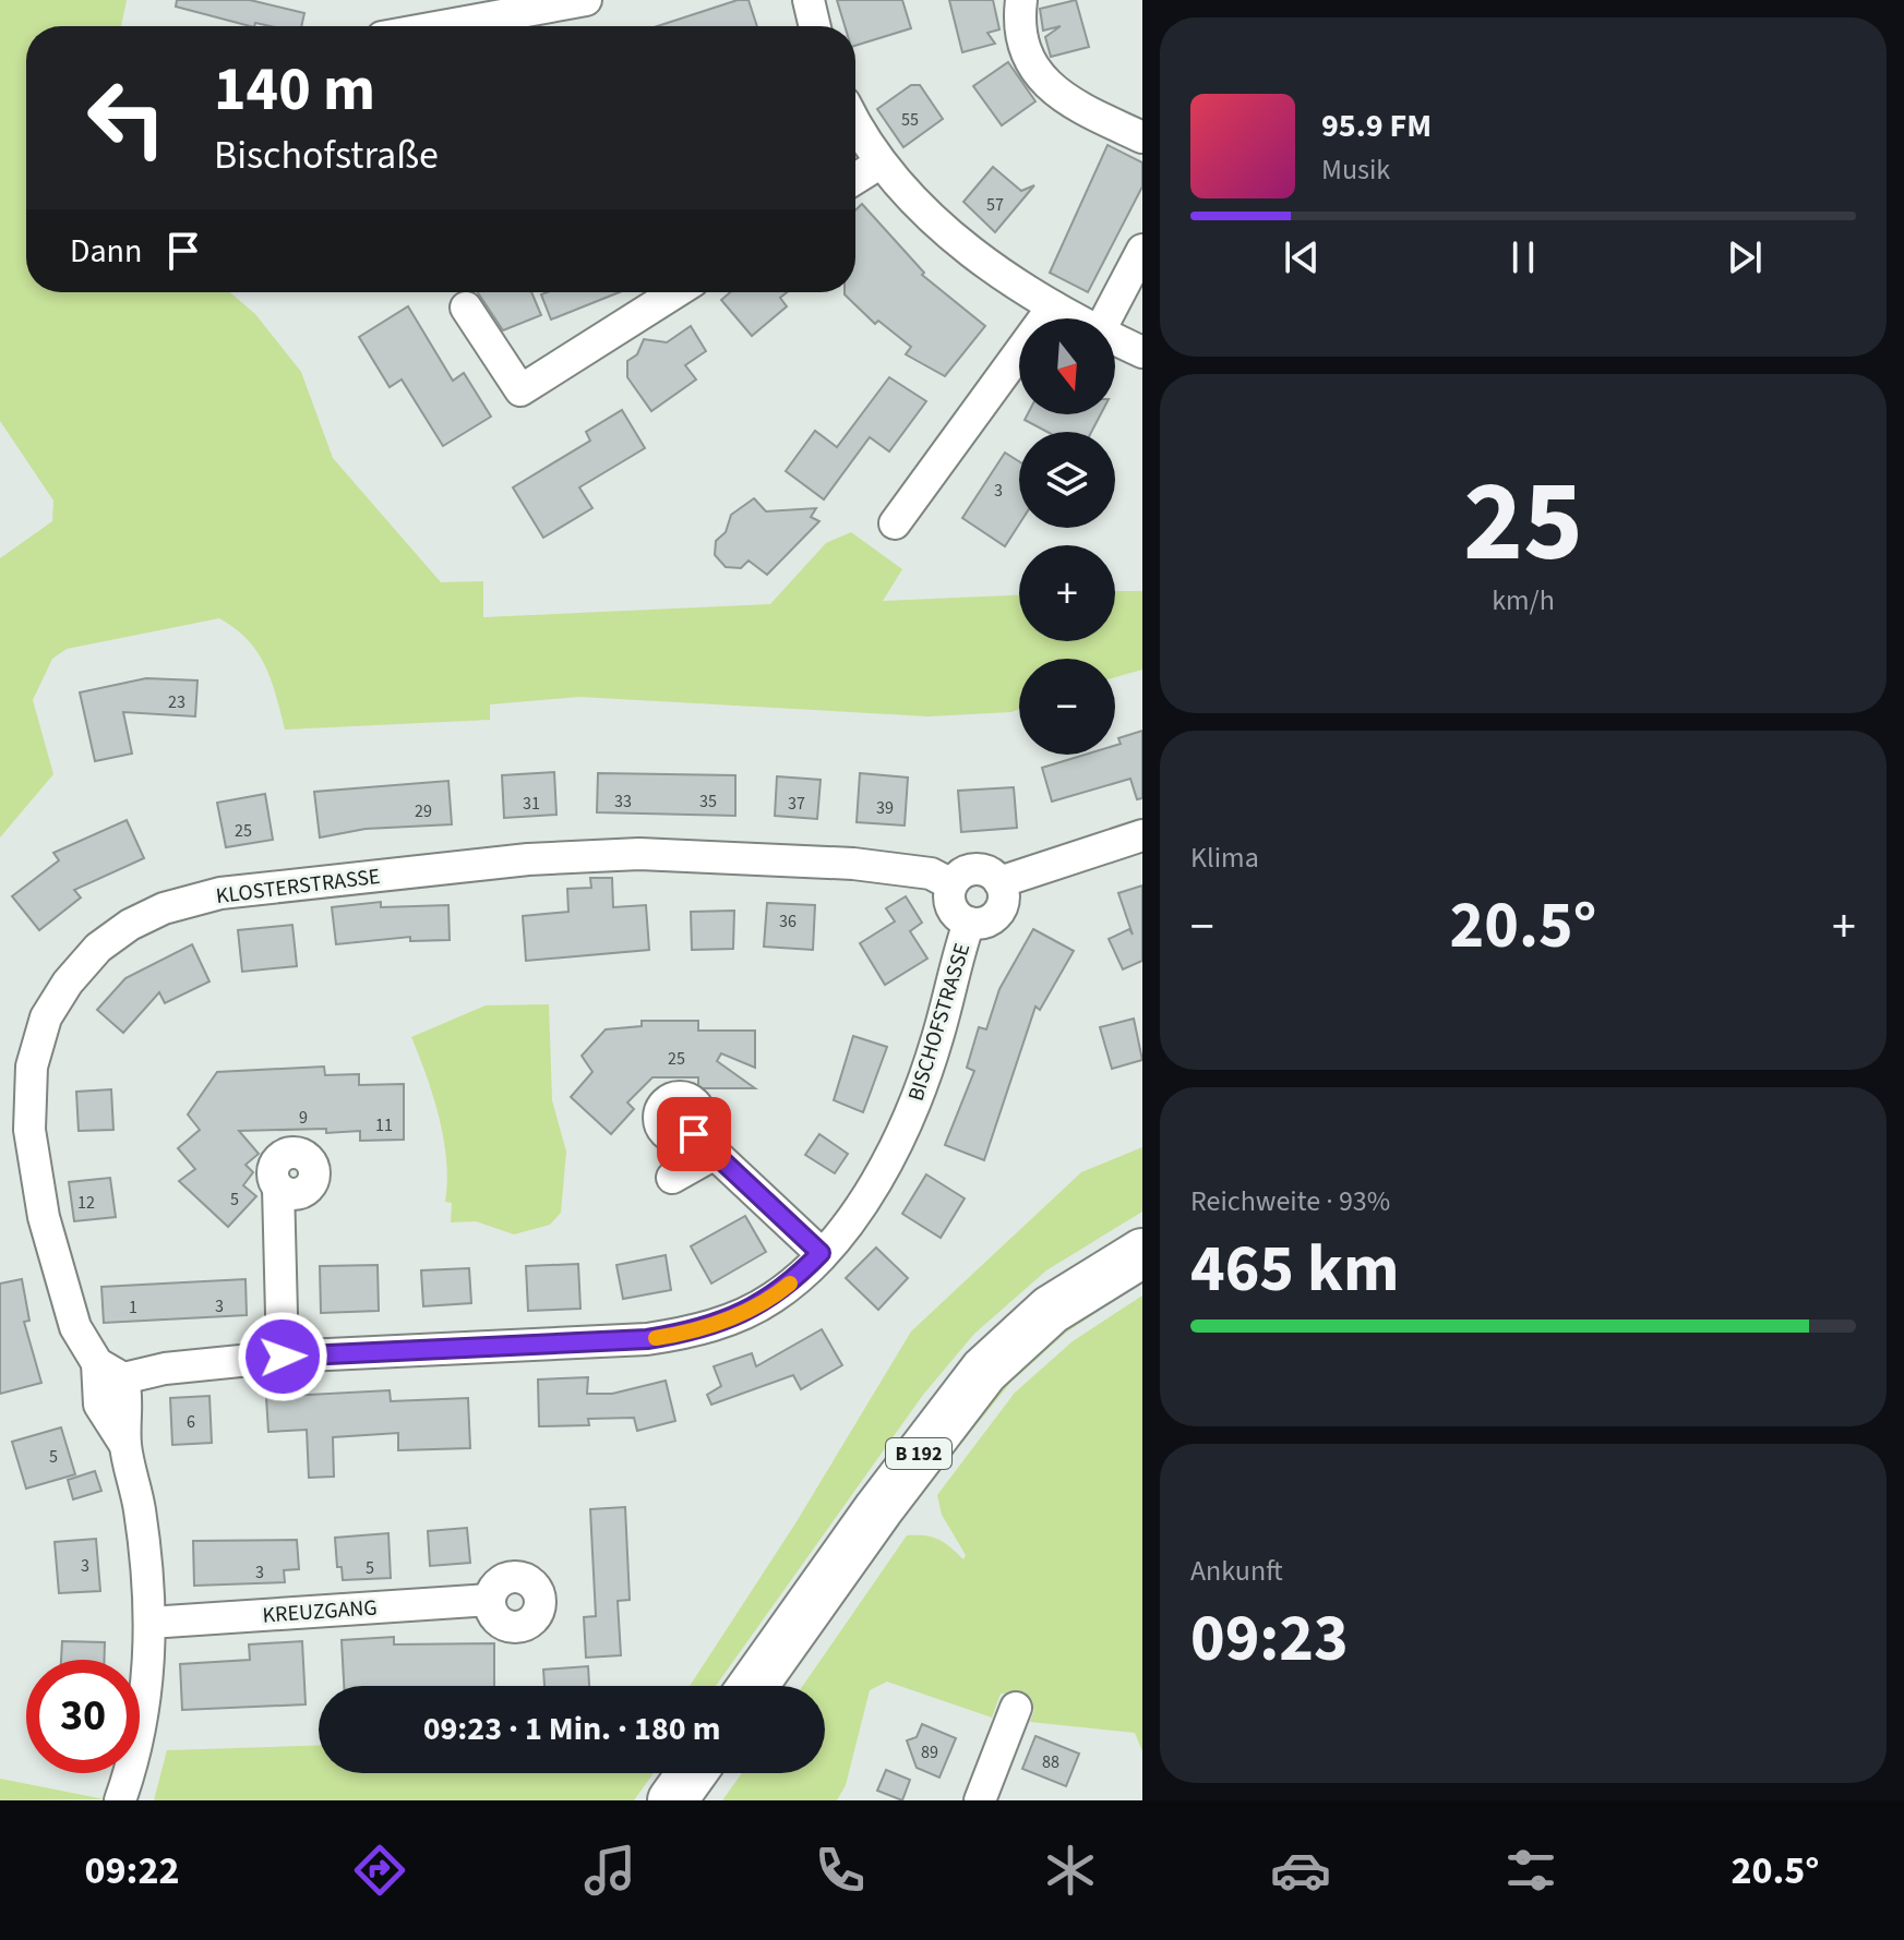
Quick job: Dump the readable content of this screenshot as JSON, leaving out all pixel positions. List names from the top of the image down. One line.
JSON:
{"streets":{"main road":["B 192"],"street":["KLOSTERSTRASSE","BISCHOFSTRASSE","KREUZGANG"]},"crossings":[["KLOSTERSTRASSE","BISCHOFSTRASSE"],["KLOSTERSTRASSE","KREUZGANG"]],"house_numbers":["55","57","3","23","33","35","31","37","39","29","25","36","25","9","11","5","12","3","1","6","5","3","5","3","89","88"],"north":"bottom","page":{"turn":["140 m","Bischofstraße"],"song":["95.9 FM","Musik"],"then":"Dann","map_buttons":["+","−"],"tile":[["25","km/h"],"Klima",["Reichweite · 93%","465 km"],["Ankunft","09:23"]],"heat":["−","20.5°","+"],"limit":"30","trip":"09:23 · 1 Min. · 180 m","tabs":["09:22","20.5°"]}}
